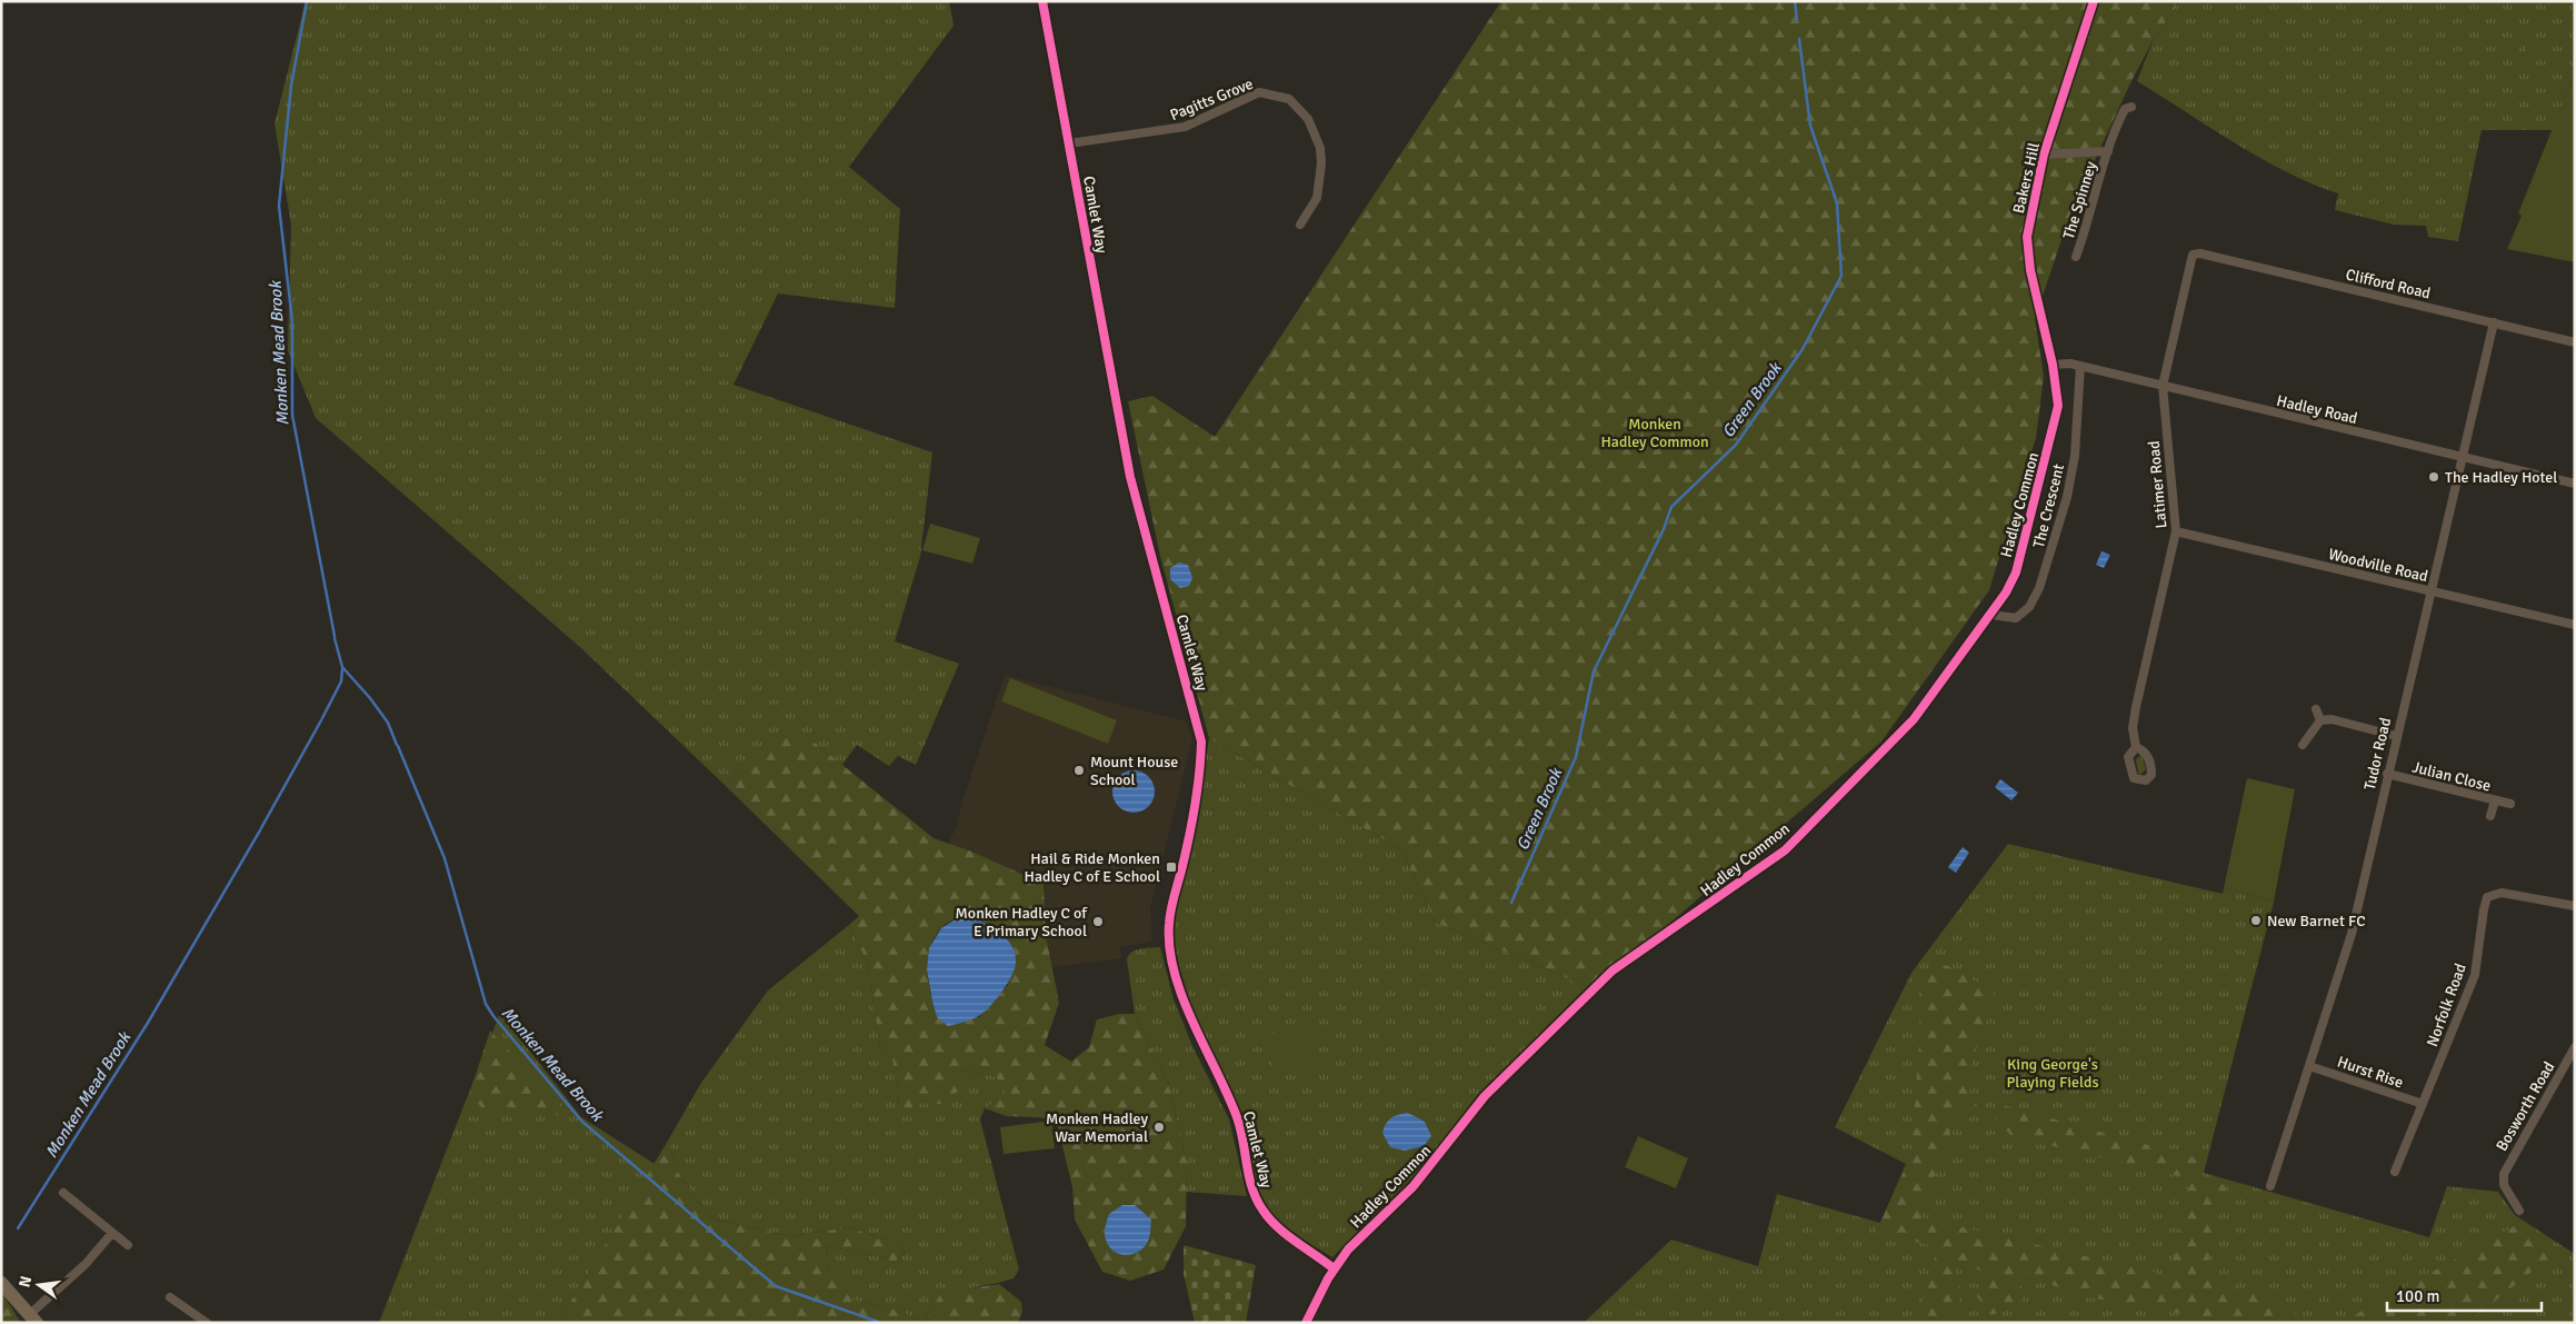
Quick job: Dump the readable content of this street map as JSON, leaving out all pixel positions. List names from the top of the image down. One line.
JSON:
{"streets":{"street":["Pagitts Grove","Bakers Hill","The Spinney","Camlet Way","Clifford Road","Hadley Road","Latimer Road","Hadley Common","The Crescent","Woodville Road","Tudor Road","Julian Close","Norfolk Road","Hurst Rise","Bosworth Road"]},"crossings":[["Pagitts Grove","Camlet Way"],["Bakers Hill","The Spinney"],["Bakers Hill","Hadley Road"],["Bakers Hill","Hadley Common"],["Camlet Way","Hadley Common"],["Clifford Road","Latimer Road"],["Clifford Road","Tudor Road"],["Hadley Road","Latimer Road"],["Hadley Road","Hadley Common"],["Hadley Road","The Crescent"],["Hadley Road","Tudor Road"],["Latimer Road","Woodville Road"],["Hadley Common","The Crescent"],["Woodville Road","Tudor Road"],["Tudor Road","Julian Close"],["Tudor Road","Hurst Rise"],["Norfolk Road","Hurst Rise"]],"water":["Monken Mead Brook","Green Brook"],"parks":["Monken Hadley Common","King George's Playing Fields"],"places":{"other":["The Hadley Hotel","Mount House School","New Barnet FC","Monken Hadley C of E Primary School","Monken Hadley War Memorial"],"transit":["Hail & Ride Monken Hadley C of E School"]},"scale_bar":"100 m","north":"left"}
